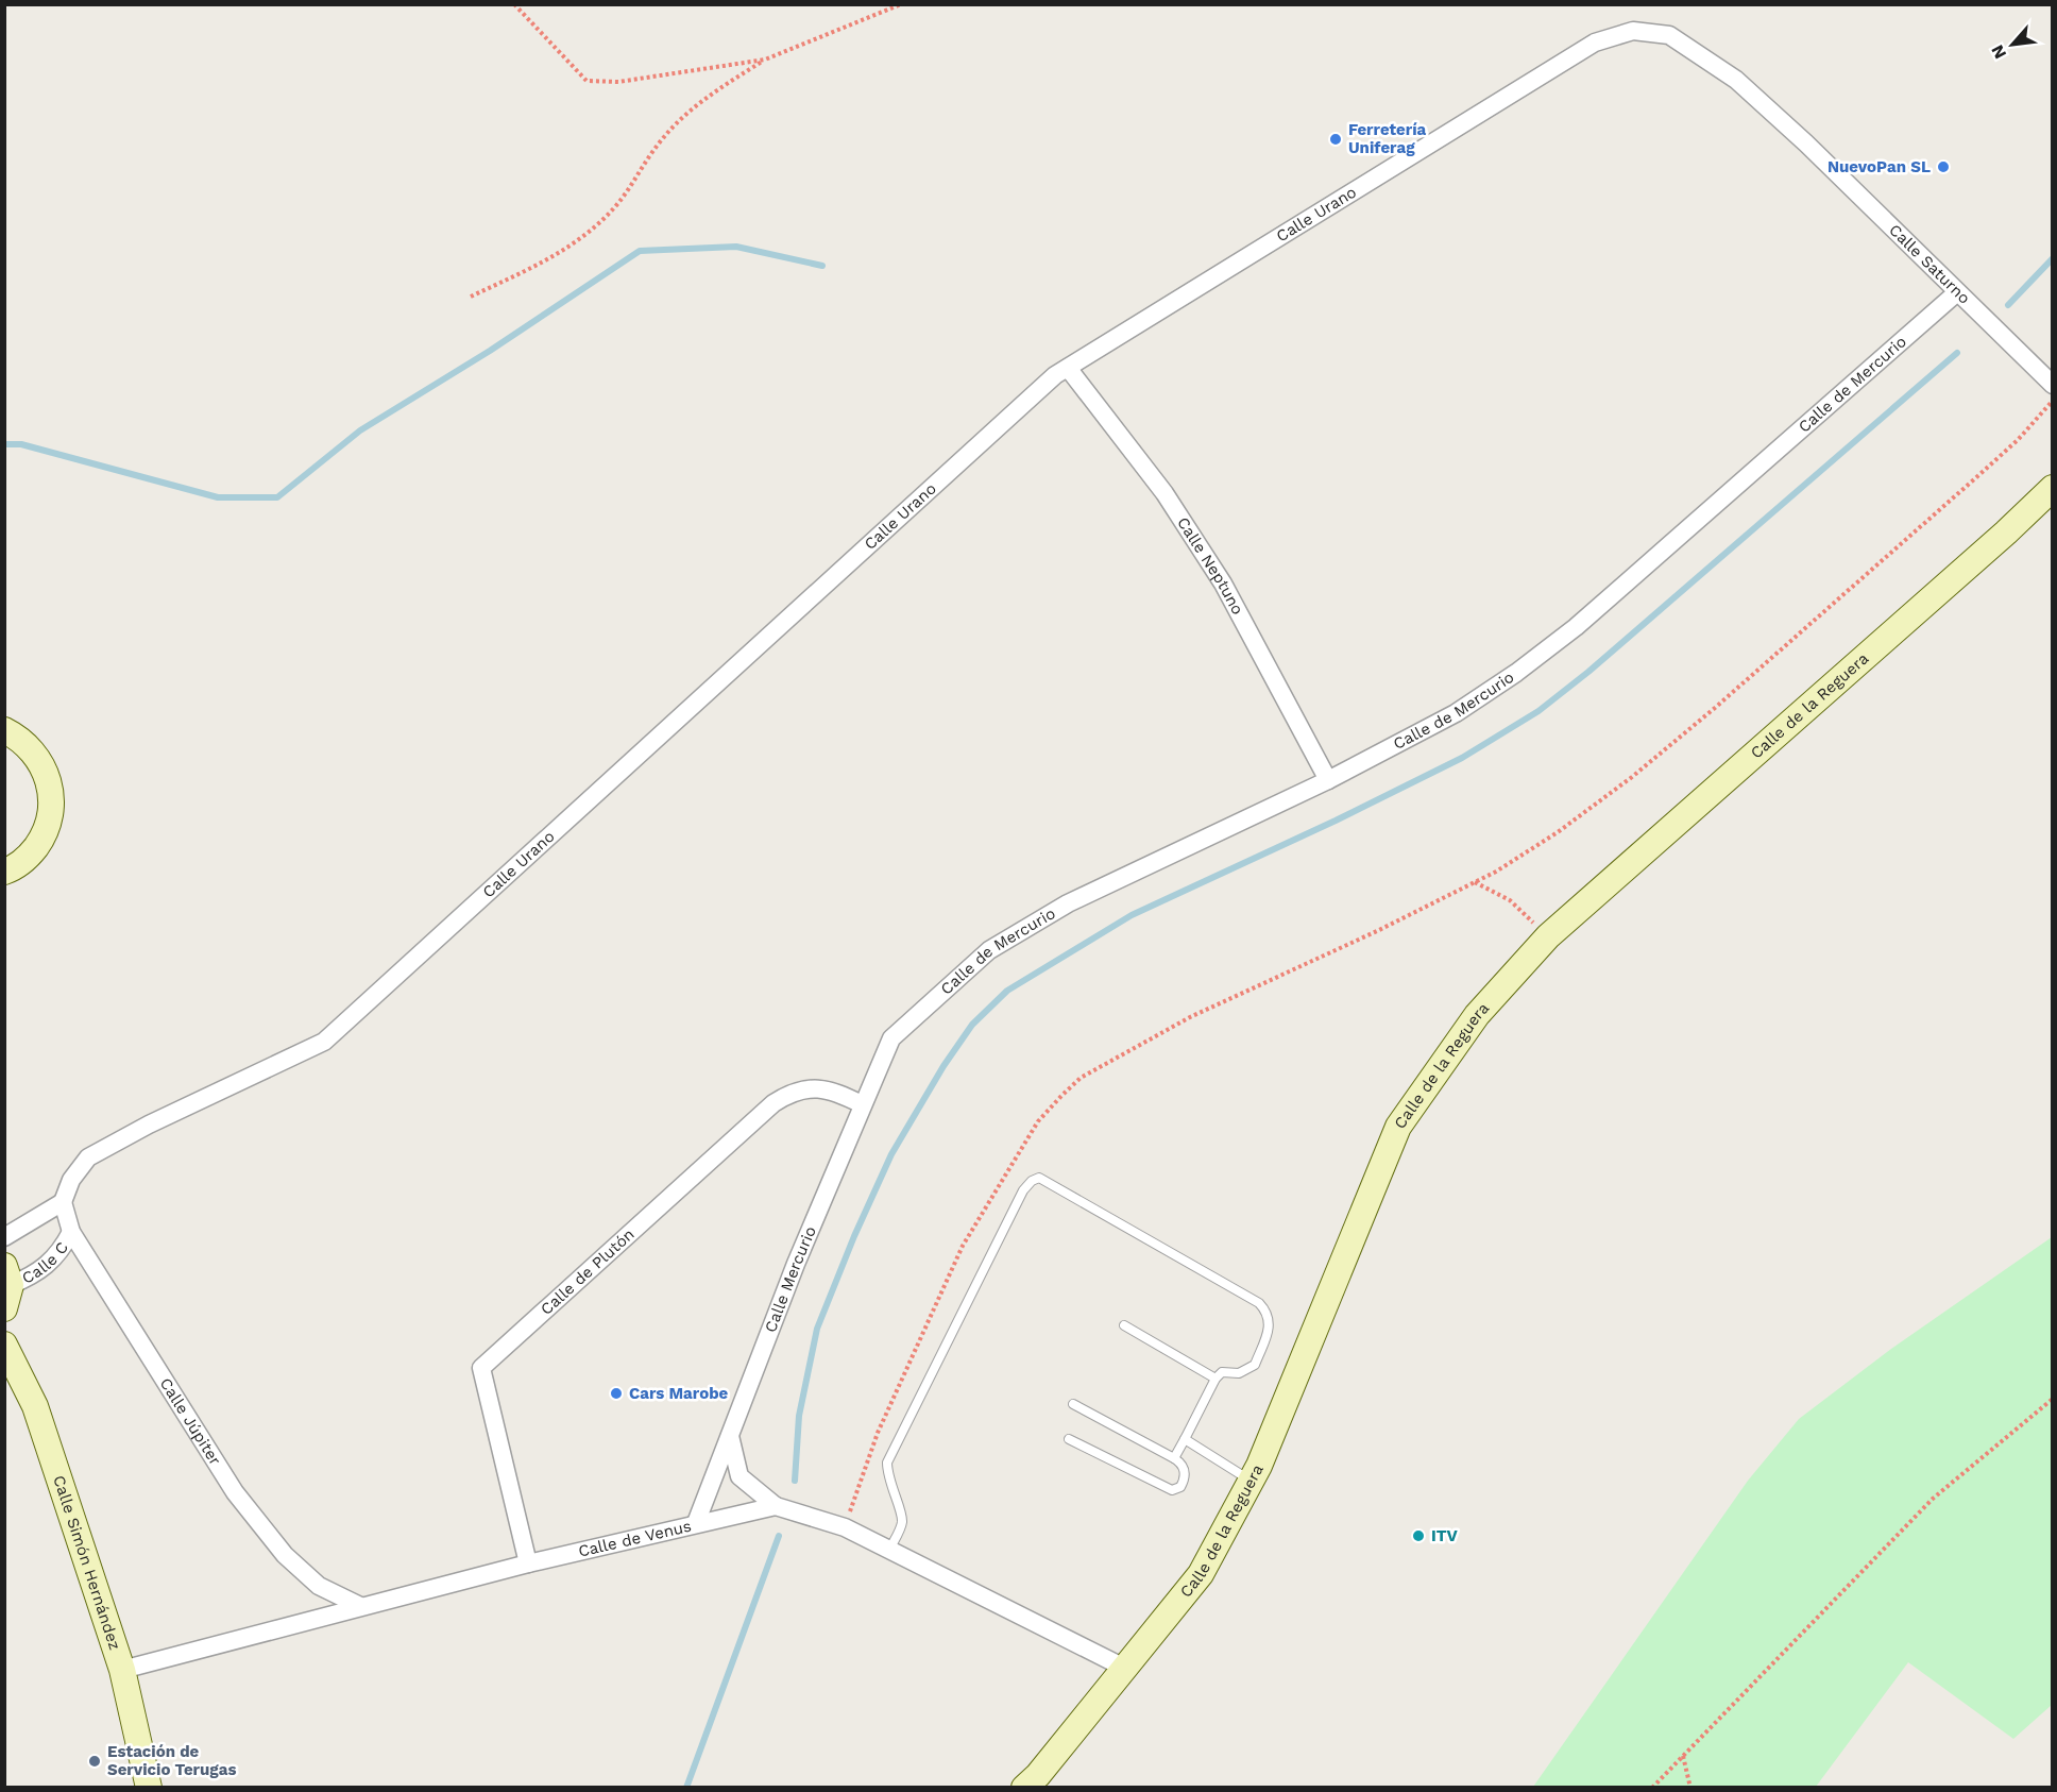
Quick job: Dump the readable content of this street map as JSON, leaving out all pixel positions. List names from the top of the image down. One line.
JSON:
{"streets":{"street":["Calle Urano","Calle Saturno","Calle de Mercurio","Calle Neptuno","Calle de la Reguera","Calle C","Calle de Plutón","Calle Mercurio","Calle Júpiter","Calle de Venus","Calle Simón Hernández"]},"crossings":[["Calle Urano","Calle Saturno"],["Calle Urano","Calle Neptuno"],["Calle Urano","Calle Júpiter"],["Calle Saturno","Calle de Mercurio"],["Calle de Mercurio","Calle Neptuno"],["Calle de Mercurio","Calle Mercurio"],["Calle de la Reguera","Calle de Venus"],["Calle C","Calle Júpiter"],["Calle de Plutón","Calle Mercurio"],["Calle de Plutón","Calle de Venus"],["Calle Mercurio","Calle de Venus"],["Calle Júpiter","Calle de Venus"],["Calle de Venus","Calle Simón Hernández"]],"places":["Ferretería Uniferag","NuevoPan SL","Cars Marobe","ITV","Estación de Servicio Terugas"],"north":"bottom left"}
